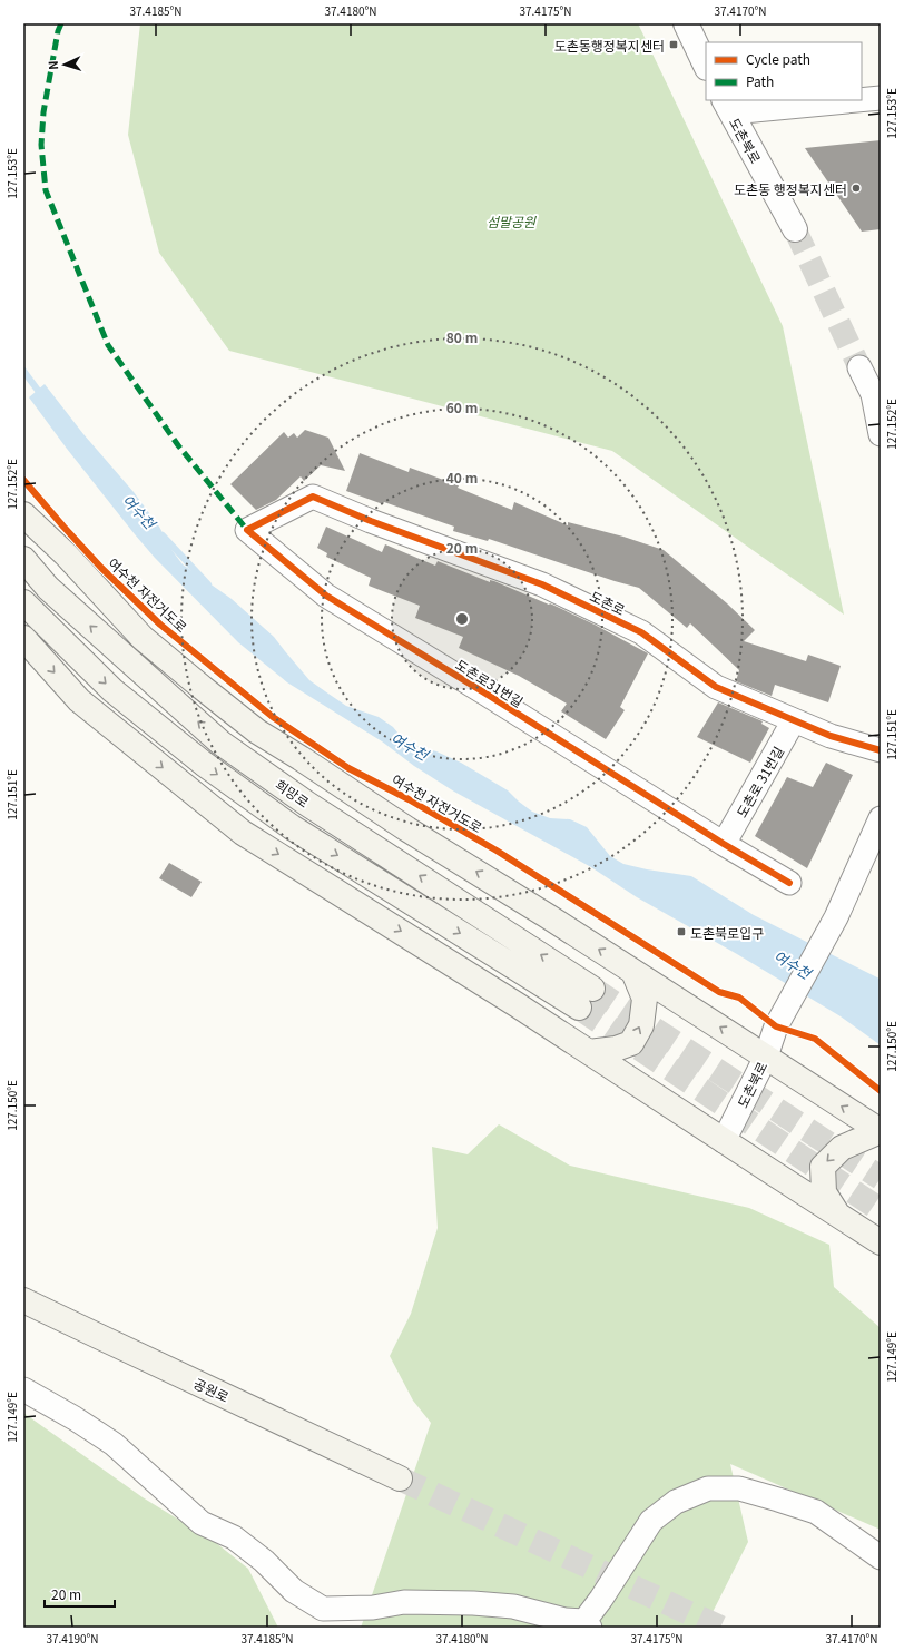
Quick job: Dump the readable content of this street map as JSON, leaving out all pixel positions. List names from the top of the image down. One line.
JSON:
{"streets":{"main road":["희망로","공원로"],"street":["도촌북로","도촌로","도촌로31번길","도촌로 31번길"],"cycle path":["여수천 자전거도로"]},"crossings":[["도촌로","도촌로31번길"],["도촌로","도촌로 31번길"],["도촌로31번길","도촌로 31번길"]],"water":["여수천"],"parks":["섬말공원"],"places":{"transit":["도촌동행정복지센터","도촌북로입구"],"other":["도촌동 행정복지센터"]},"legend":["Cycle path","Path"],"scale_bar":"20 m","north":"left","coordinates":["37.4185°N","37.4180°N","37.4175°N","37.4170°N","127.153°E","127.152°E","127.151°E","127.150°E","127.149°E","37.4190°N"],"rings":["80 m","60 m","40 m","20 m"]}
